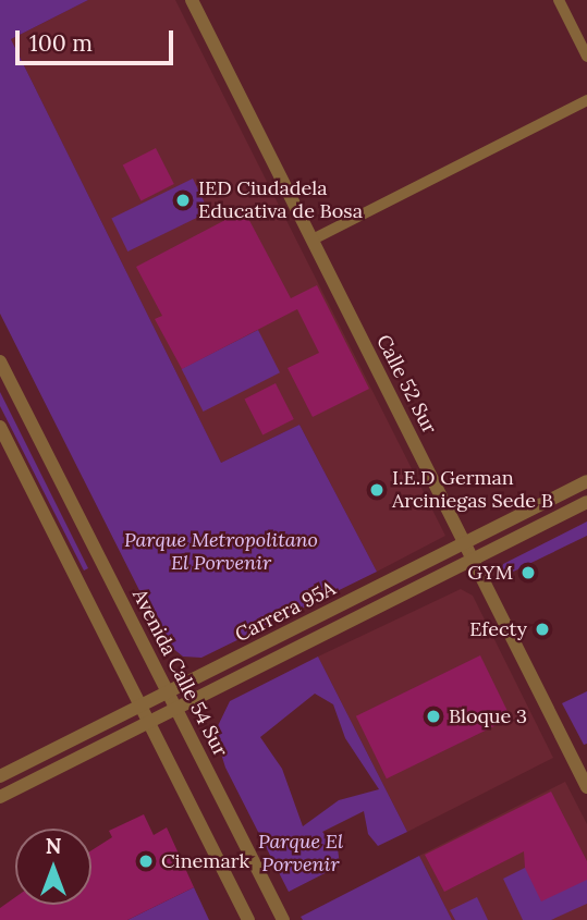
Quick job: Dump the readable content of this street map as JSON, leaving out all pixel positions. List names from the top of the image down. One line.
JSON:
{"streets":{"street":["Calle 52 Sur","Carrera 95A","Avenida Calle 54 Sur"]},"crossings":[["Calle 52 Sur","Carrera 95A"],["Carrera 95A","Avenida Calle 54 Sur"]],"parks":["Parque Metropolitano El Porvenir","Parque El Porvenir"],"places":["IED Ciudadela Educativa de Bosa","I.E.D German Arciniegas Sede B","GYM","Efecty","Bloque 3","Cinemark"],"scale_bar":"100 m","north":"top"}
